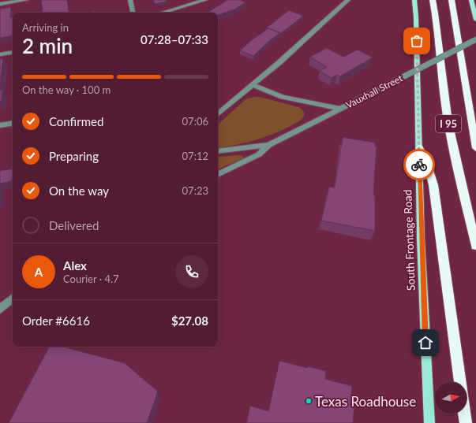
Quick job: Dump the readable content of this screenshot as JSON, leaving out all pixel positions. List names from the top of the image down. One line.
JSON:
{"streets":{"highway":["I 95"],"main road":["South Frontage Road"],"street":["Vauxhall Street"]},"places":["Texas Roadhouse"],"north":"right","page":{"heading":["2 min","Arriving in","07:28–07:33"],"panel":["Alex","Courier · 4.7","Order #6616","$27.08"],"bar":"On the way · 100 m","list":[["Confirmed","07:06"],["Preparing","07:12"],["On the way","07:23"],"Delivered"],"round":"A"}}
